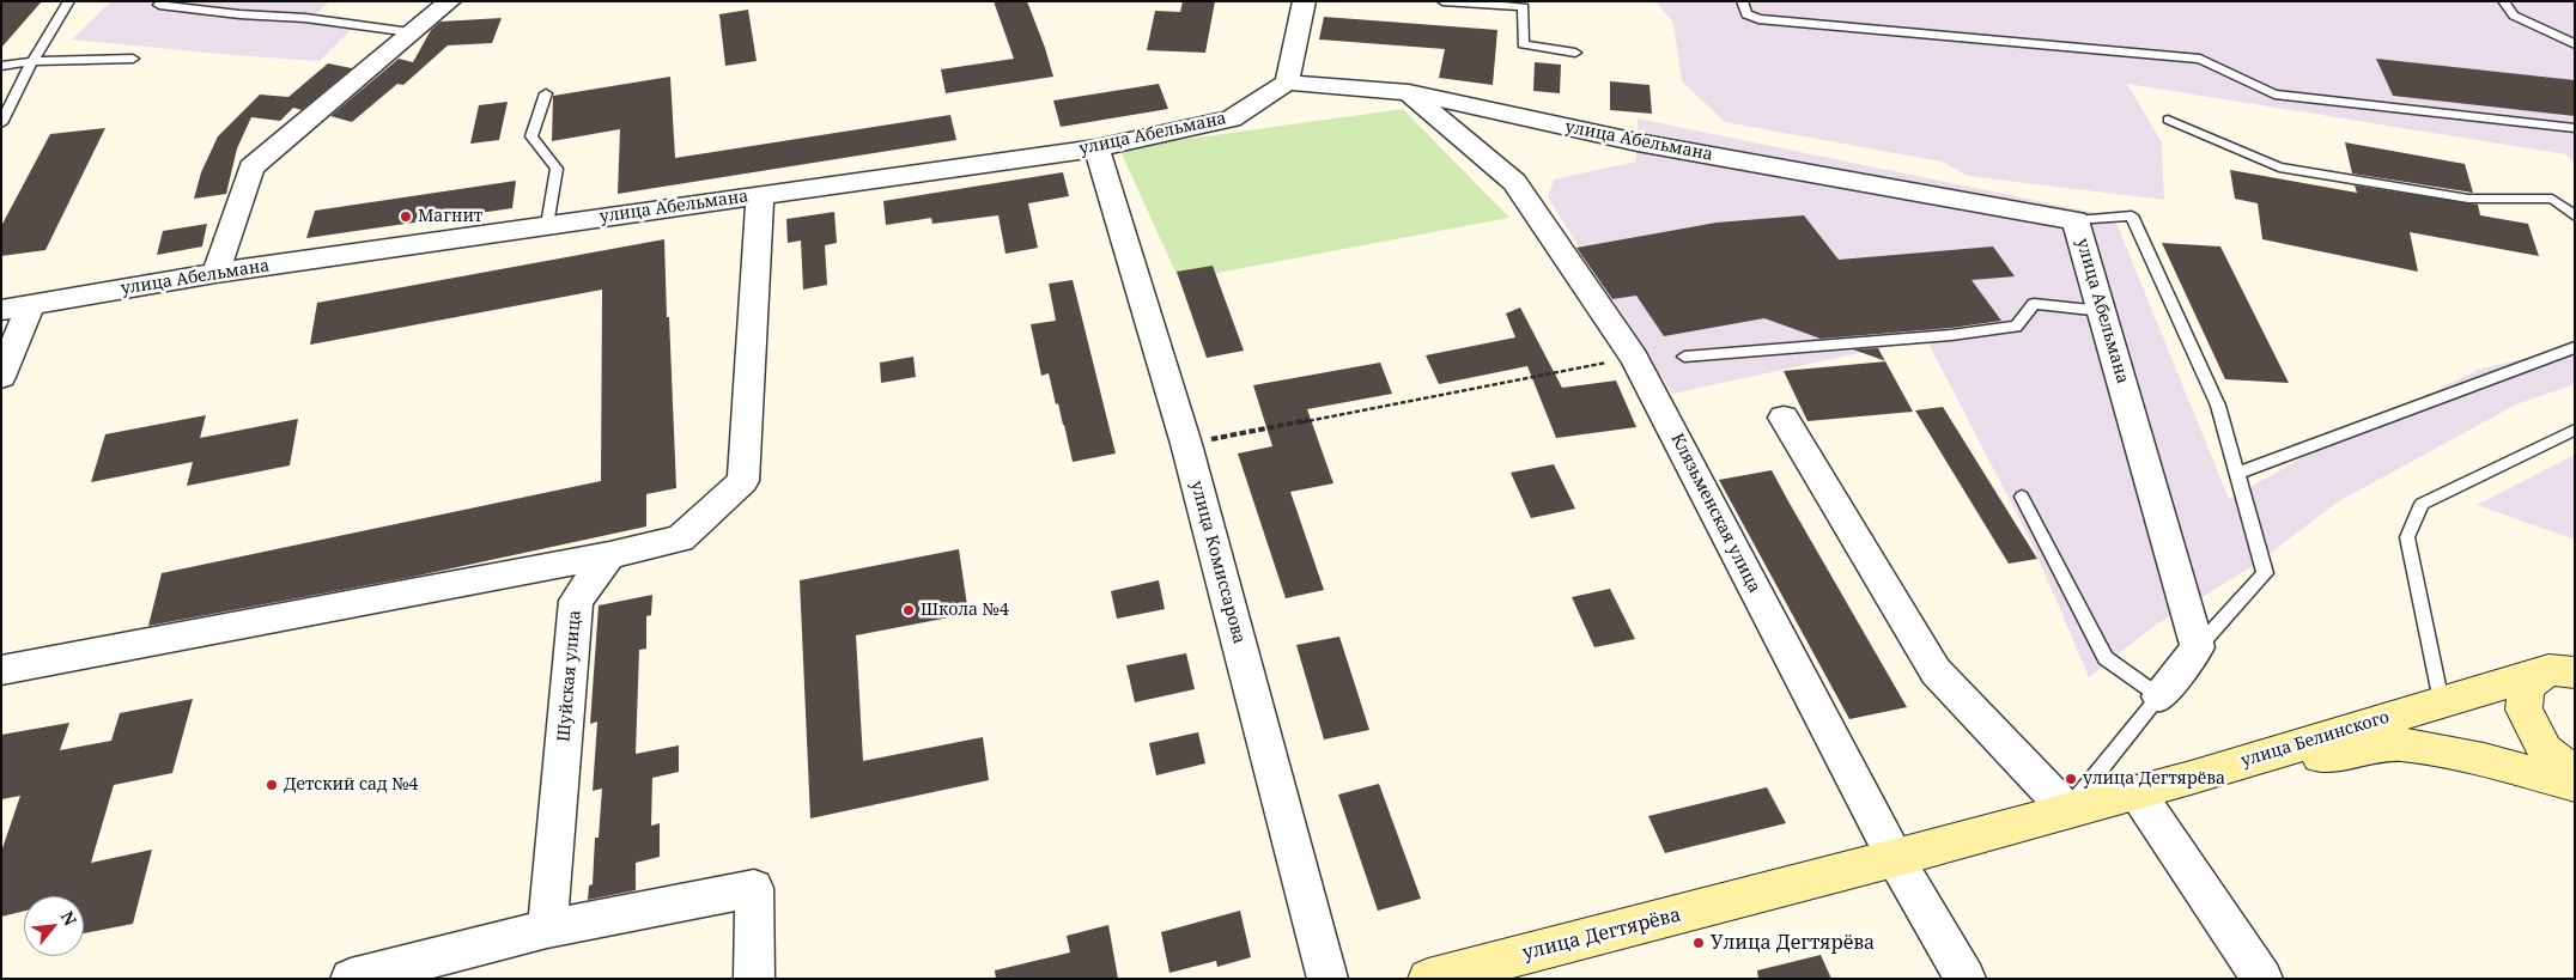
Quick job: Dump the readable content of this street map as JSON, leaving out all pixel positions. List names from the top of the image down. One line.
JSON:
{"streets":{"main road":["улица Белинского","улица Дегтярёва"],"street":["улица Абельмана","Клязьменская улица","улица Комиссарова","Шуйская улица"]},"crossings":[["улица Абельмана","Клязьменская улица"],["улица Абельмана","улица Комиссарова"],["Клязьменская улица","улица Дегтярёва"],["улица Белинского","улица Дегтярёва"]],"places":["Магнит","Школа №4","улица Дегтярёва","Детский сад №4","Улица Дегтярёва"],"north":"top right"}
